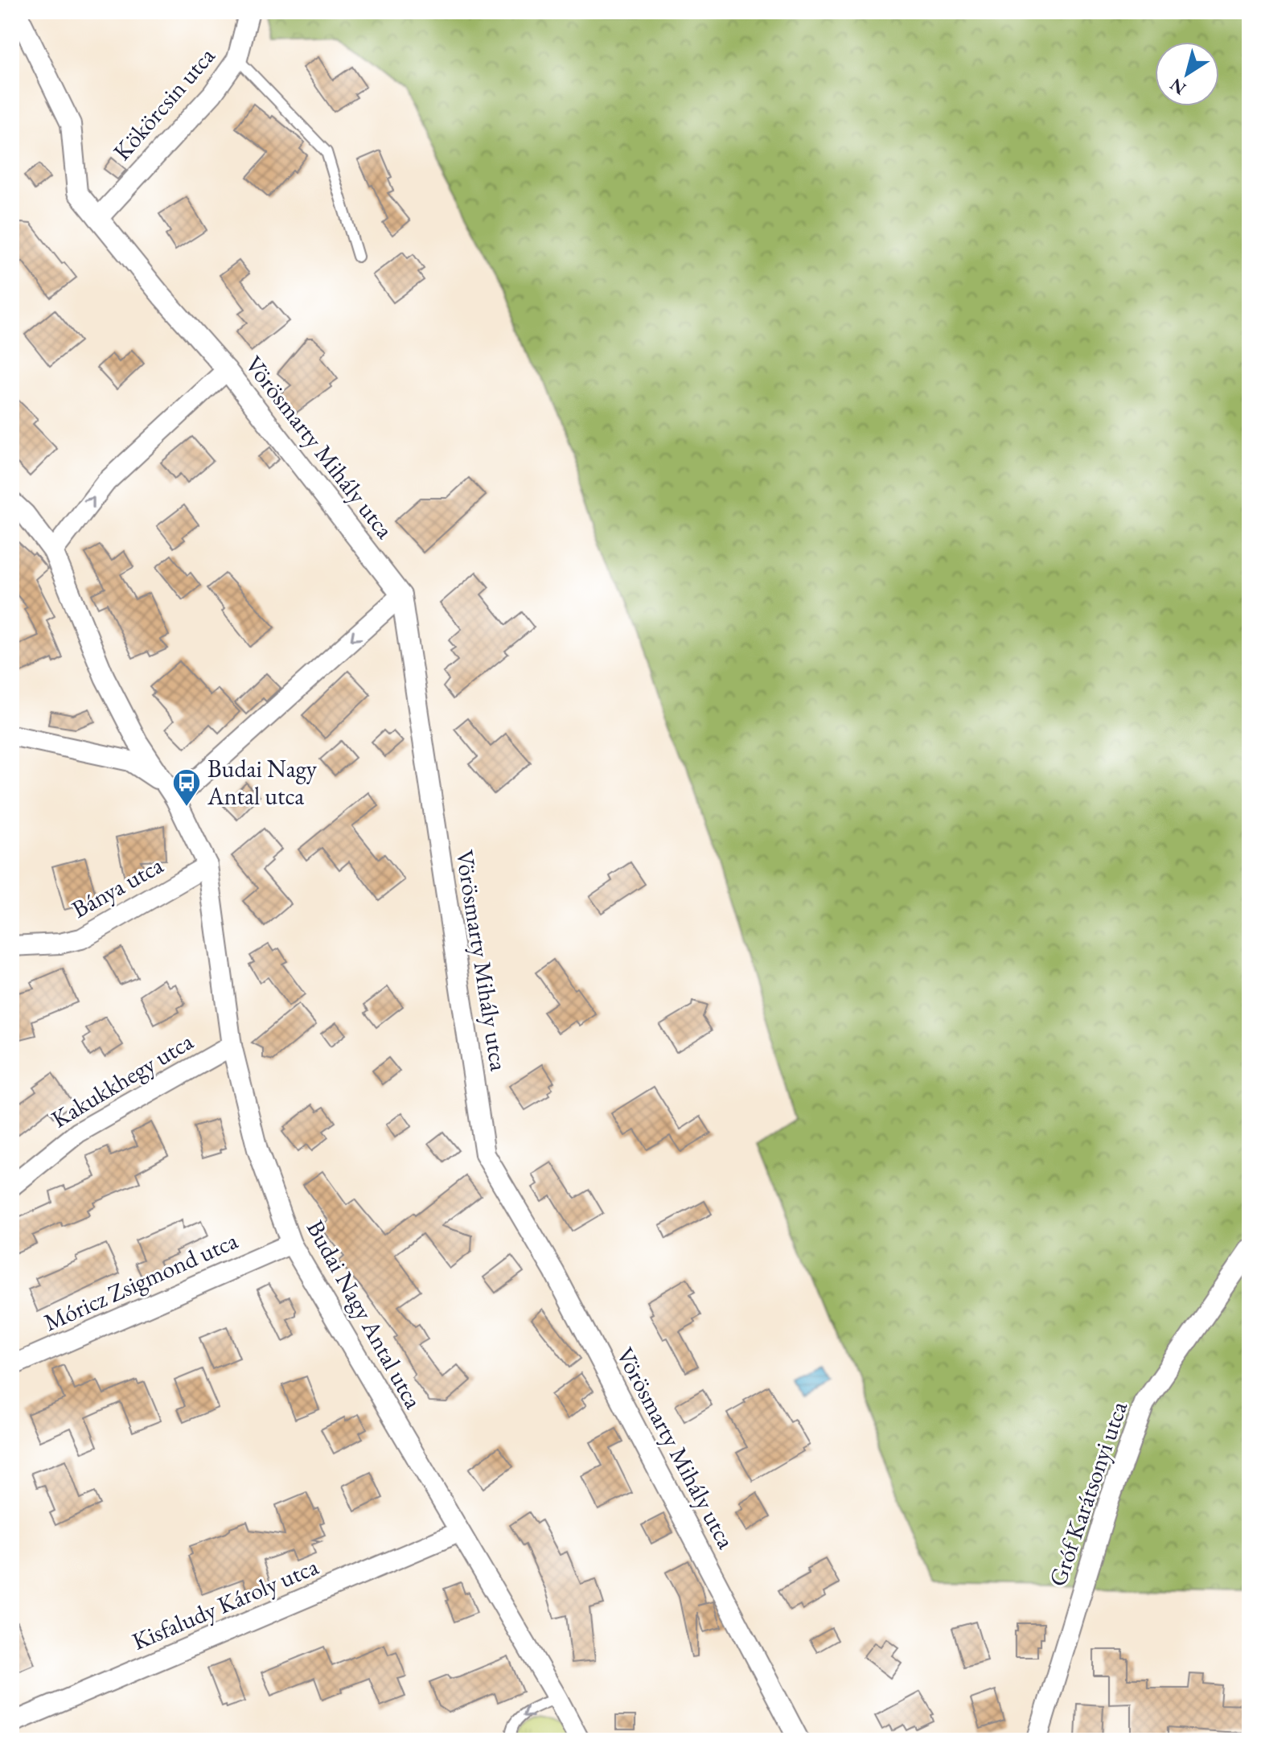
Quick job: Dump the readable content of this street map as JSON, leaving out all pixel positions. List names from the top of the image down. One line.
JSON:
{"streets":{"street":["Kökörcsin utca","Vörösmarty Mihály utca","Bánya utca","Kakukkhegy utca","Móricz Zsigmond utca","Budai Nagy Antal utca","Gróf Karátsonyi utca","Kisfaludy Károly utca"]},"crossings":[["Kökörcsin utca","Vörösmarty Mihály utca"],["Bánya utca","Budai Nagy Antal utca"],["Kakukkhegy utca","Budai Nagy Antal utca"],["Móricz Zsigmond utca","Budai Nagy Antal utca"],["Budai Nagy Antal utca","Kisfaludy Károly utca"]],"places":{"bus stop":["Budai Nagy Antal utca"]},"north":"bottom left"}
